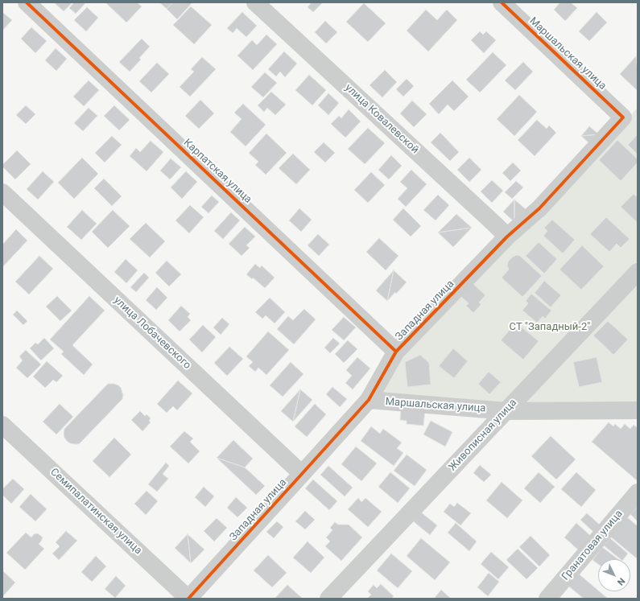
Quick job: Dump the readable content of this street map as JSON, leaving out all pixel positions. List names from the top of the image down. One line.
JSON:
{"streets":{"street":["Маршальская улица","улица Ковалевской","Карпатская улица","Западная улица","улица Лобачевского","Живописная улица","Семипалатинская улица","Гранатовая улица"]},"crossings":[["Маршальская улица","Западная улица"],["Маршальская улица","Живописная улица"],["улица Ковалевской","Западная улица"],["Карпатская улица","Западная улица"],["Западная улица","улица Лобачевского"],["Западная улица","Семипалатинская улица"]],"parks":["СТ \"Западный-2\""],"north":"bottom right"}
